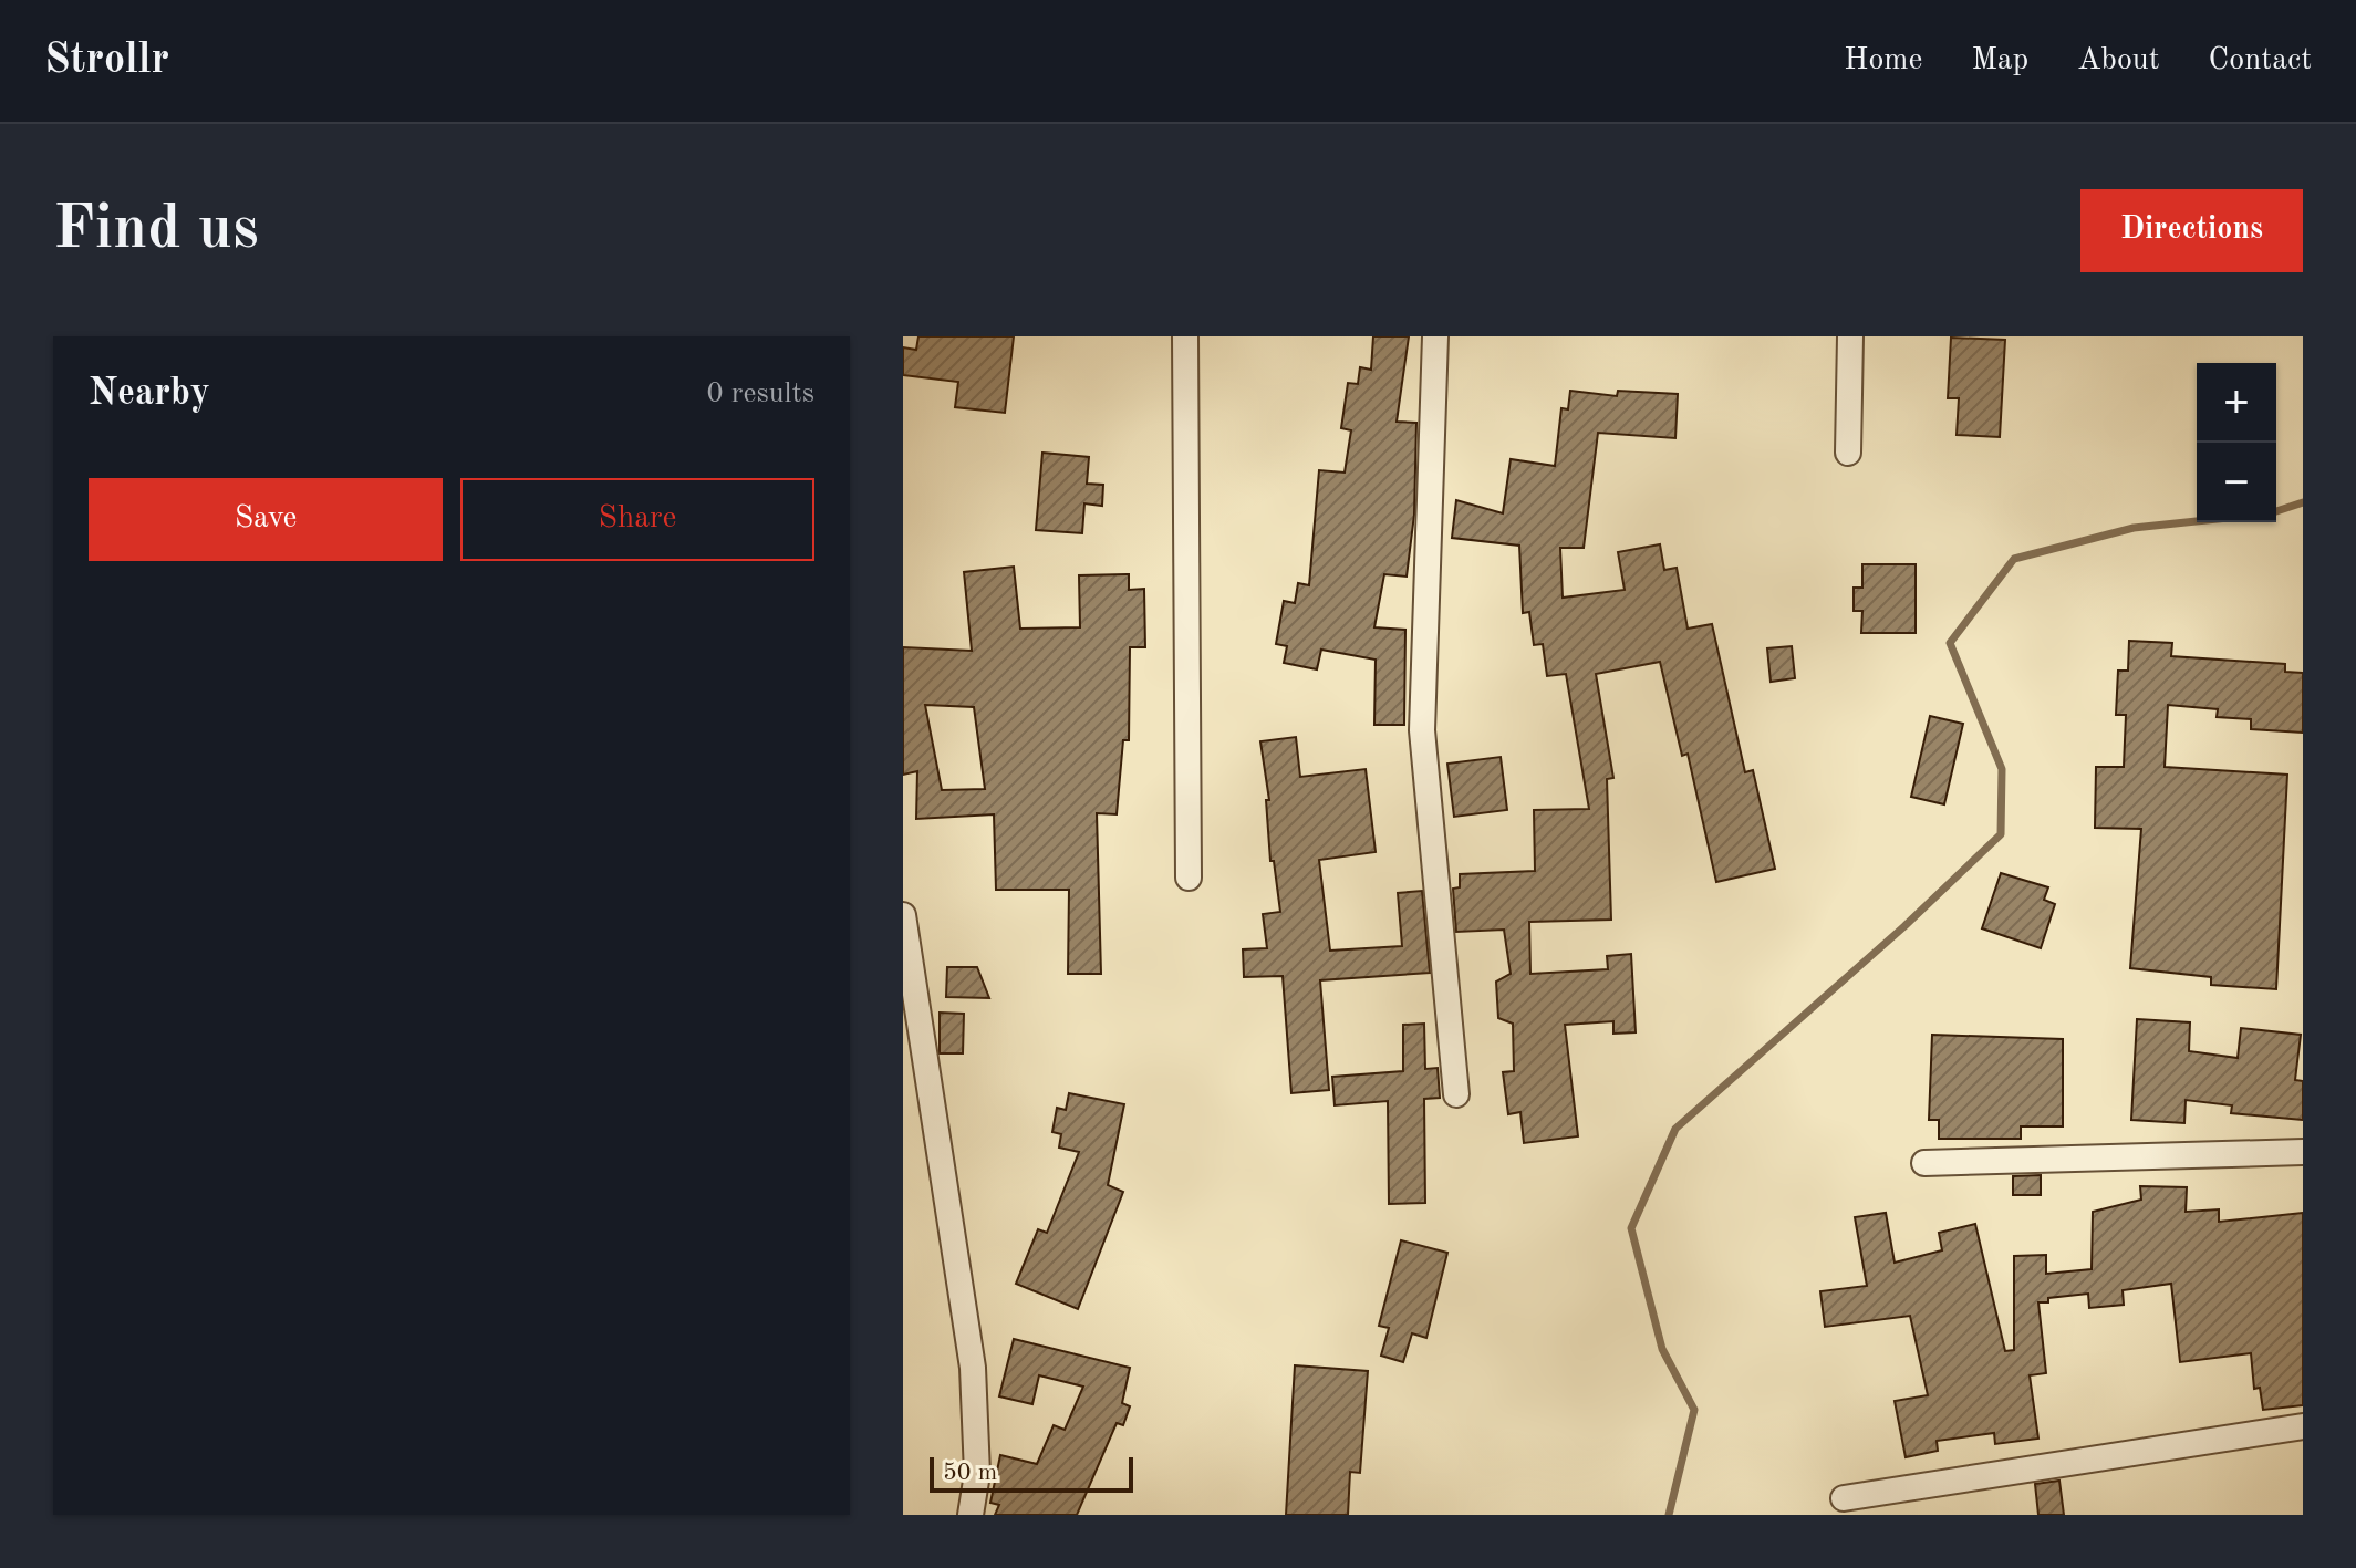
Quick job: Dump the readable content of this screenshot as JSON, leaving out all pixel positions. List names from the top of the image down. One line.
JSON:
{"scale_bar":"50 m","page":{"header":"Strollr","nav":["Home","Map","About","Contact"],"buttons":["Directions",["Save","Share"]],"title":"Find us","heading":["Nearby","0 results"],"map_buttons":["+","−"],"scale":"50 m"}}
